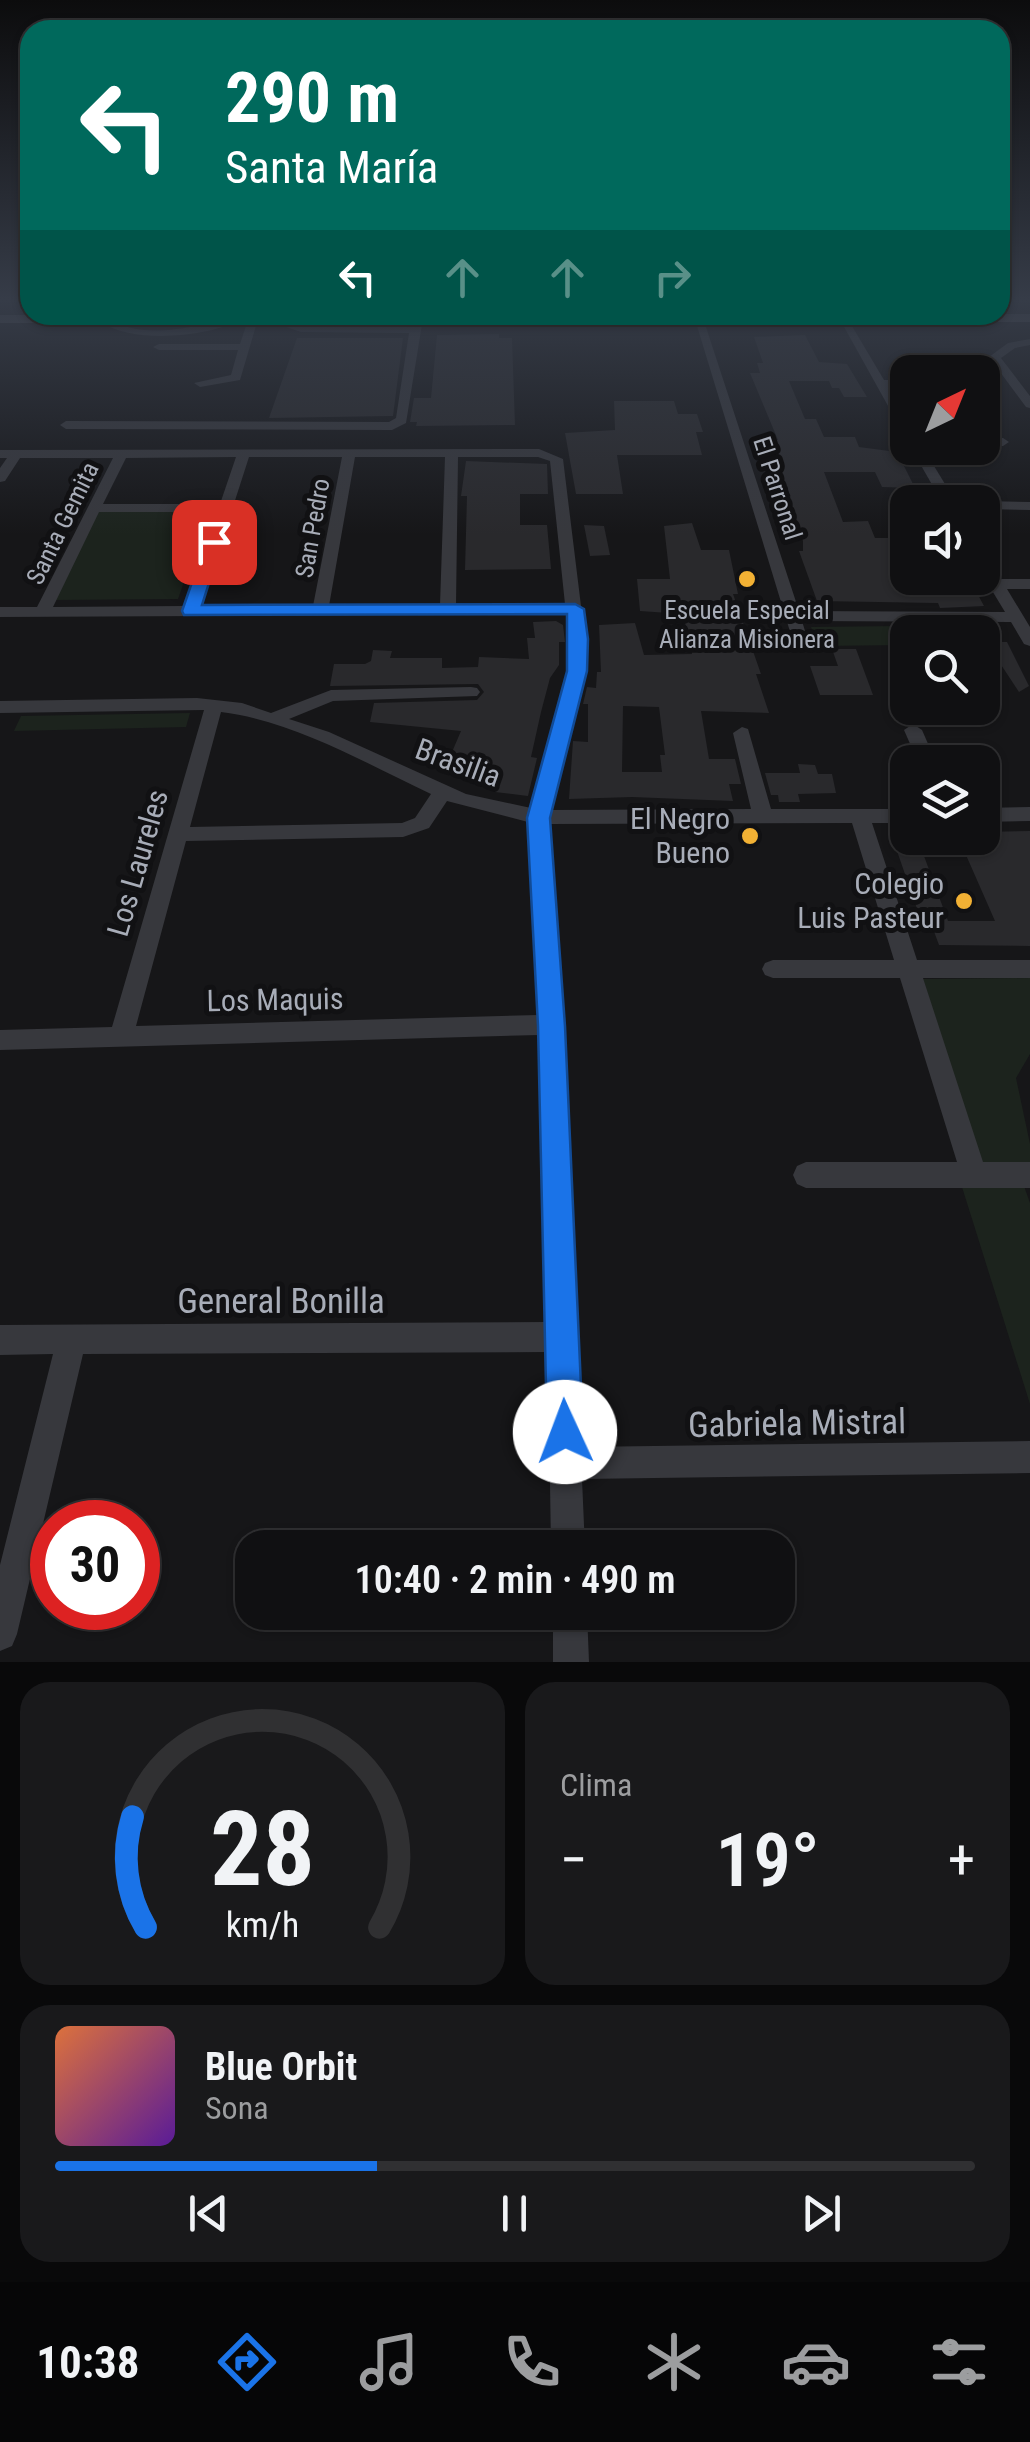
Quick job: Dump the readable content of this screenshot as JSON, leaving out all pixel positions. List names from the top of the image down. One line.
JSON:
{"streets":{"street":["El Parronal","Santa Gemita","San Pedro","Brasilia","Los Laureles","Los Maquis","General Bonilla","Gabriela Mistral"]},"crossings":[["Brasilia","Los Laureles"],["Los Laureles","Los Maquis"]],"places":["Escuela Especial Alianza Misionera","El Negro Bueno","Colegio Luis Pasteur"],"north":"top right","page":{"turn":["290 m","Santa María"],"limit":"30","trip":"10:40 · 2 min · 490 m","tile":"Clima","heat":["−","19°","+"],"song":["Blue Orbit","Sona"],"tabs":"10:38","gauge":["28","km/h"]}}
